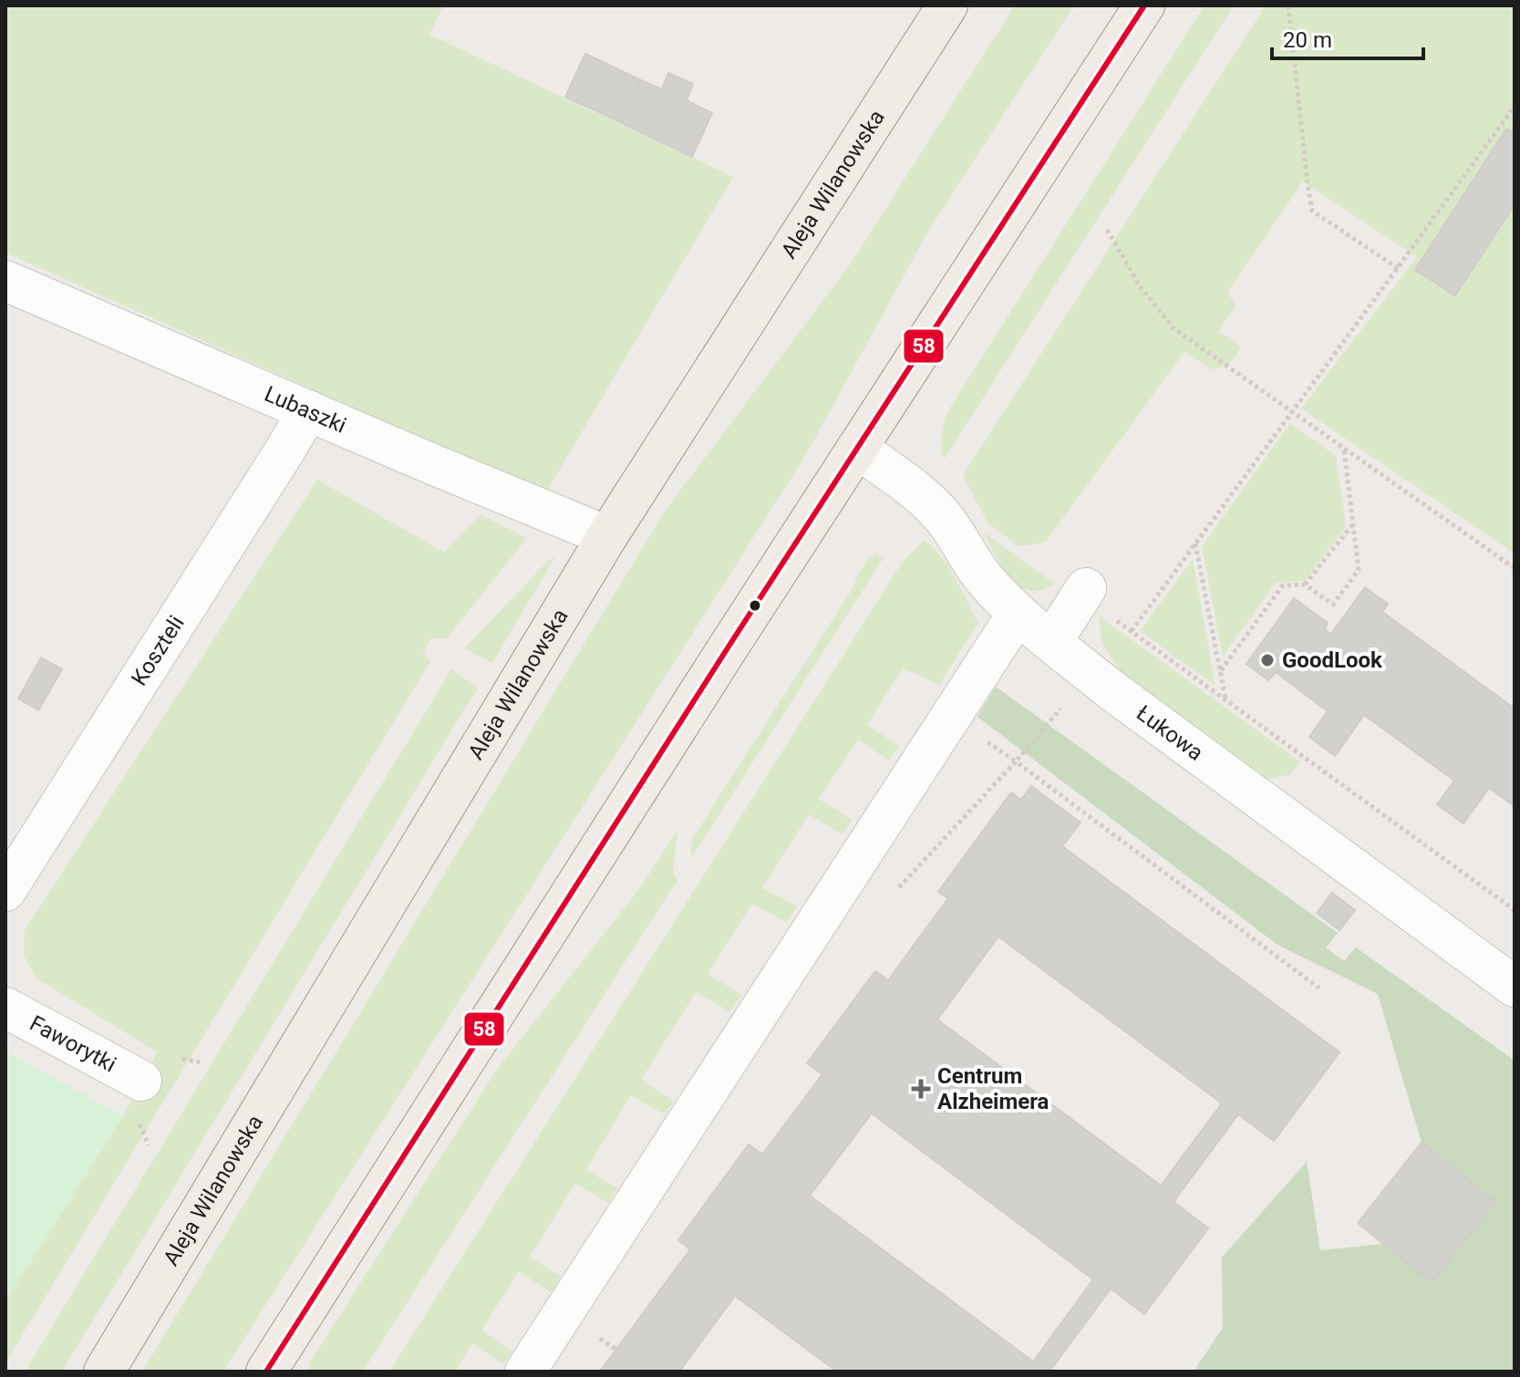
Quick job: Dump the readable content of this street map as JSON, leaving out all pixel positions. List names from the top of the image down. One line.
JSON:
{"streets":{"main road":["Aleja Wilanowska"],"street":["Lubaszki","Koszteli","Łukowa","Faworytki"]},"crossings":[["Aleja Wilanowska","Lubaszki"],["Lubaszki","Koszteli"]],"places":{"other":["GoodLook"],"health":["Centrum Alzheimera"]},"lines":["transit line 58"],"scale_bar":"20 m"}
